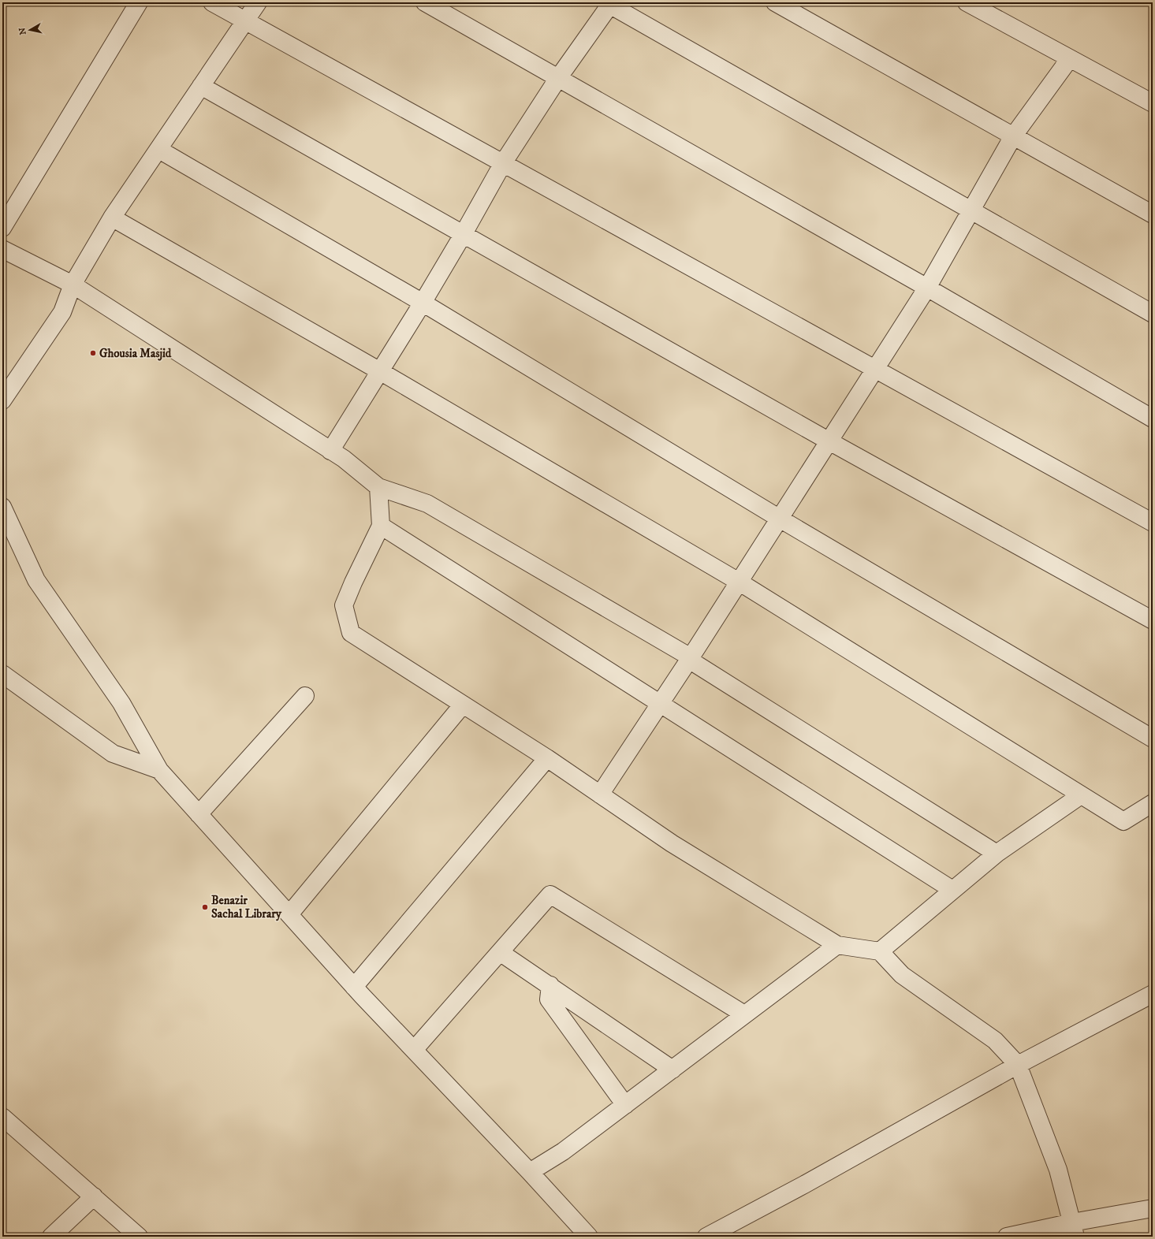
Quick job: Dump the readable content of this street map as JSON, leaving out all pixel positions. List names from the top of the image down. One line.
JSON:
{"places":["Ghousia Masjid","Benazir Sachal Library"],"north":"left"}
